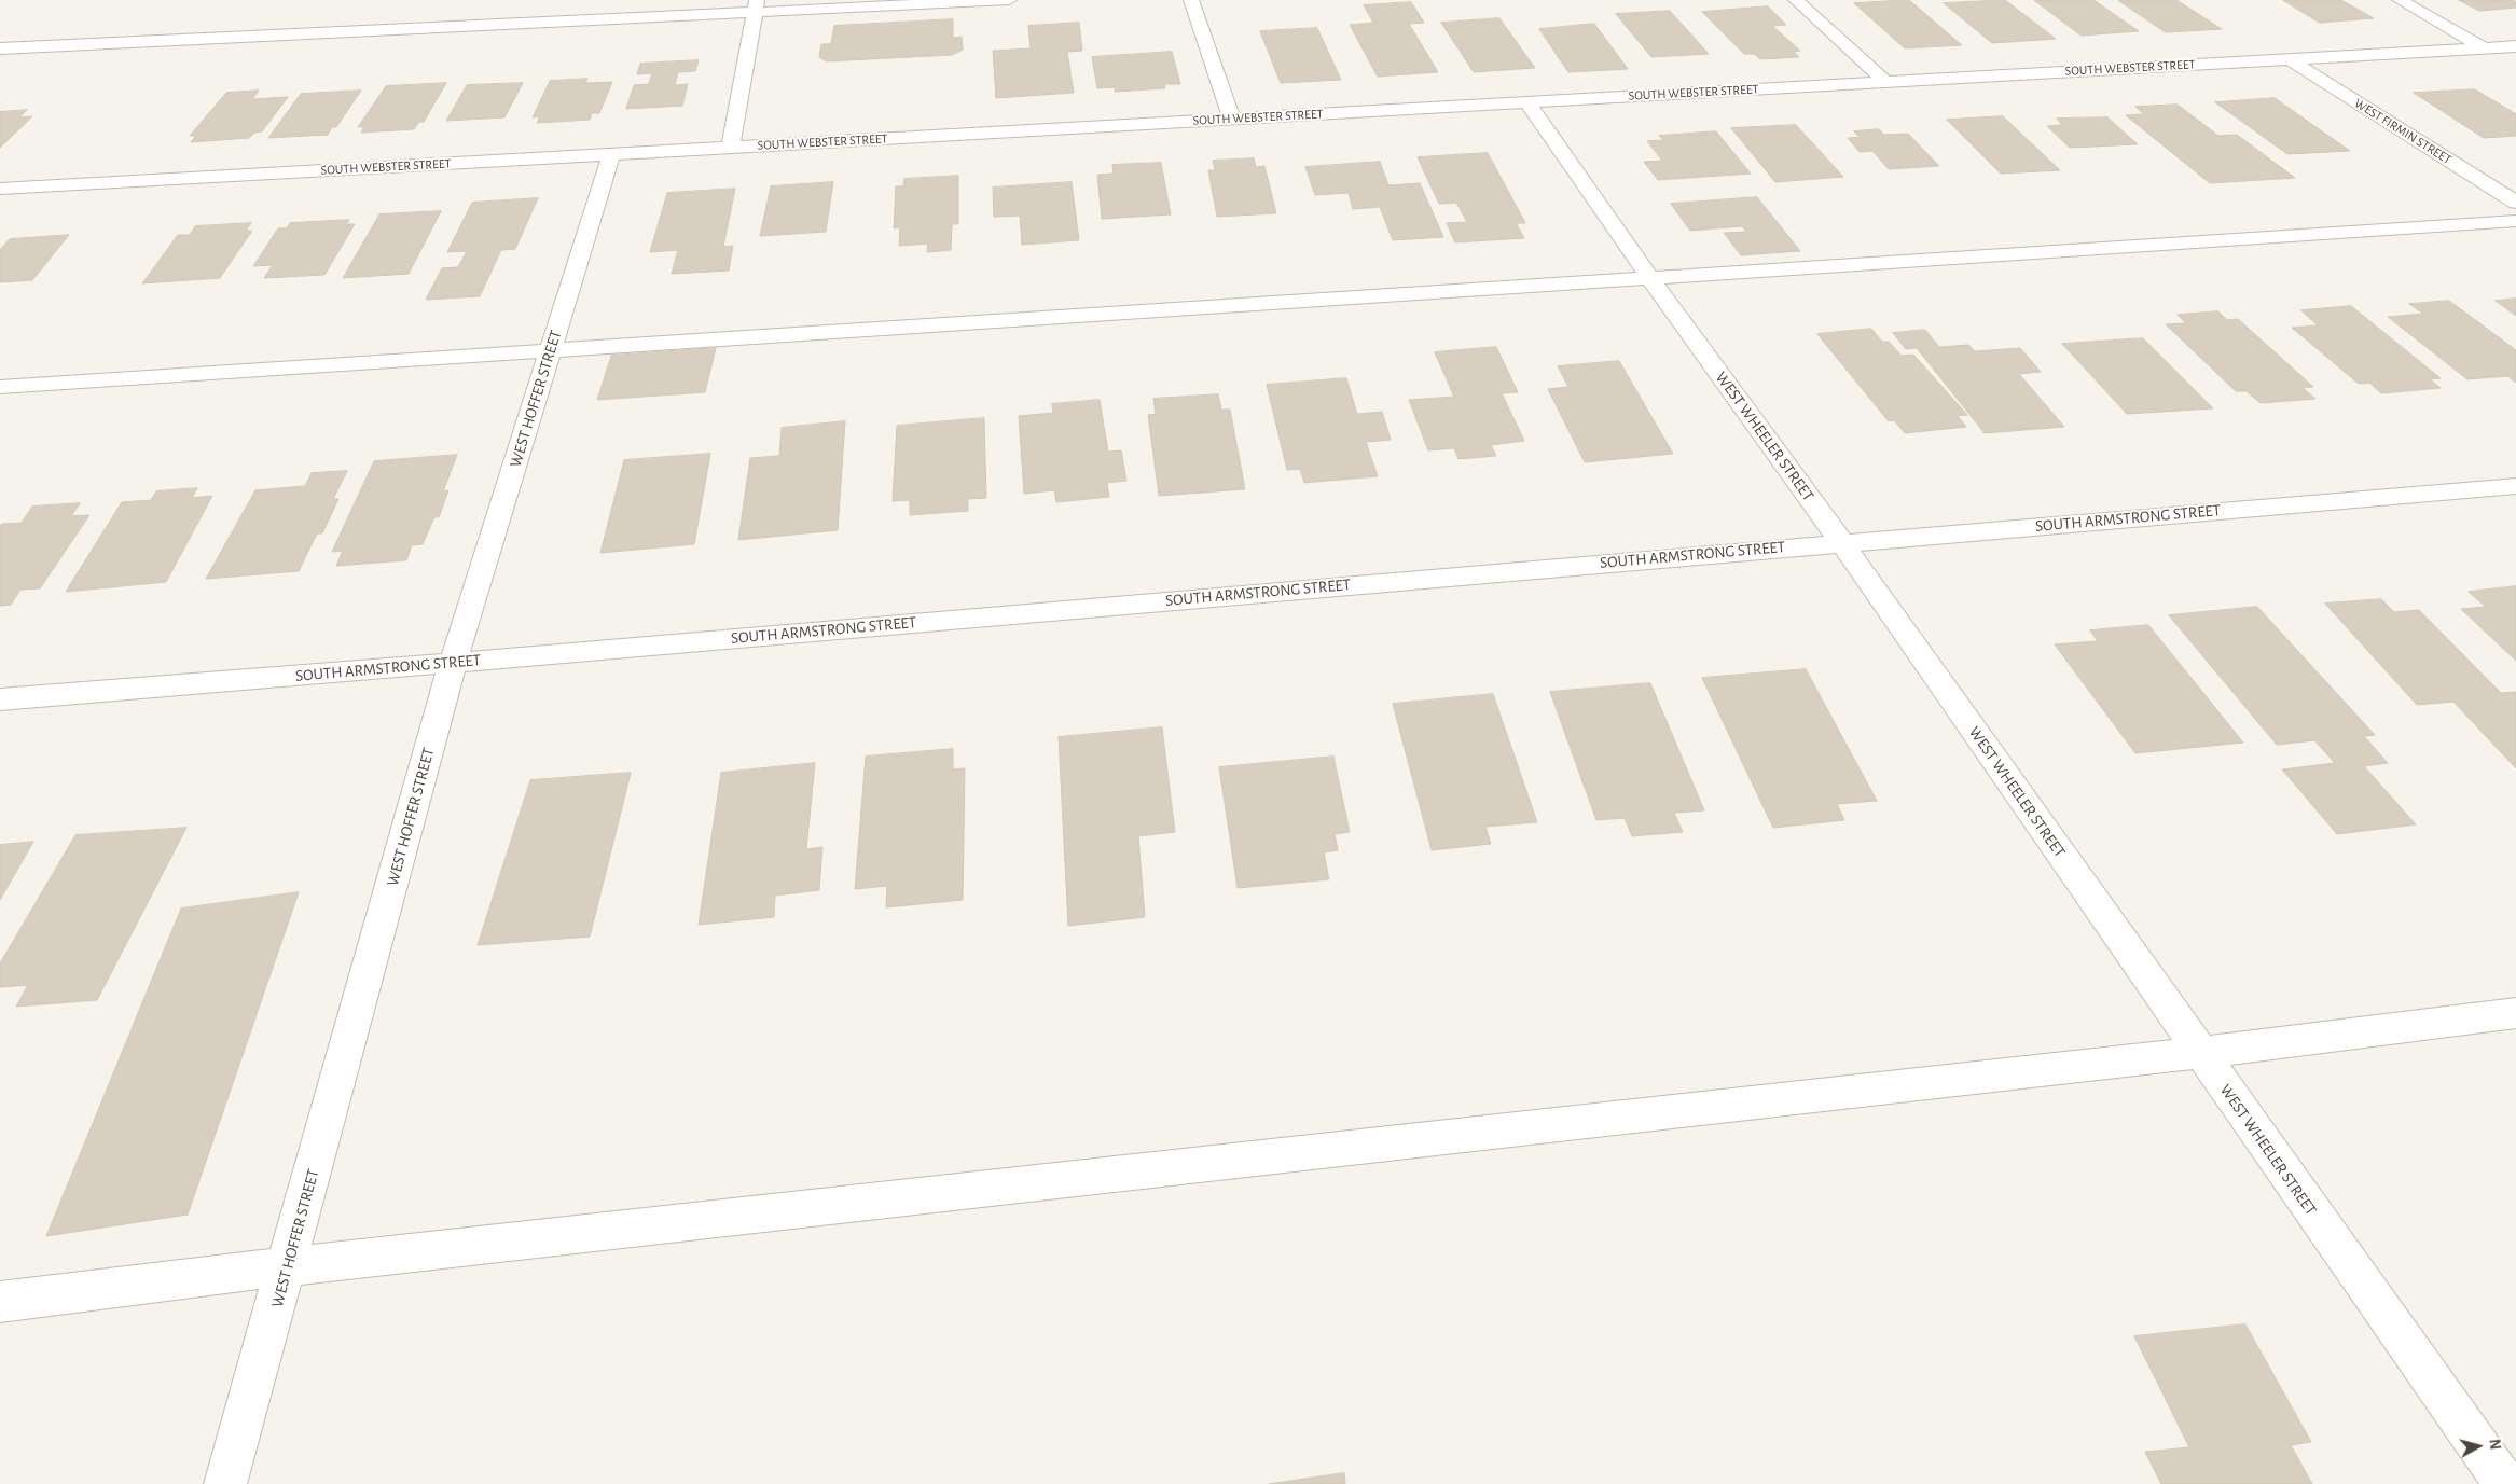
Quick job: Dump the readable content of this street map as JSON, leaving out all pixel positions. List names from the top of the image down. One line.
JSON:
{"streets":{"street":["SOUTH WEBSTER STREET","WEST FIRMIN STREET","WEST HOFFER STREET","WEST WHEELER STREET","SOUTH ARMSTRONG STREET"]},"crossings":[["SOUTH WEBSTER STREET","WEST FIRMIN STREET"],["SOUTH WEBSTER STREET","WEST HOFFER STREET"],["SOUTH WEBSTER STREET","WEST WHEELER STREET"],["WEST HOFFER STREET","SOUTH ARMSTRONG STREET"],["WEST WHEELER STREET","SOUTH ARMSTRONG STREET"]],"north":"right"}
